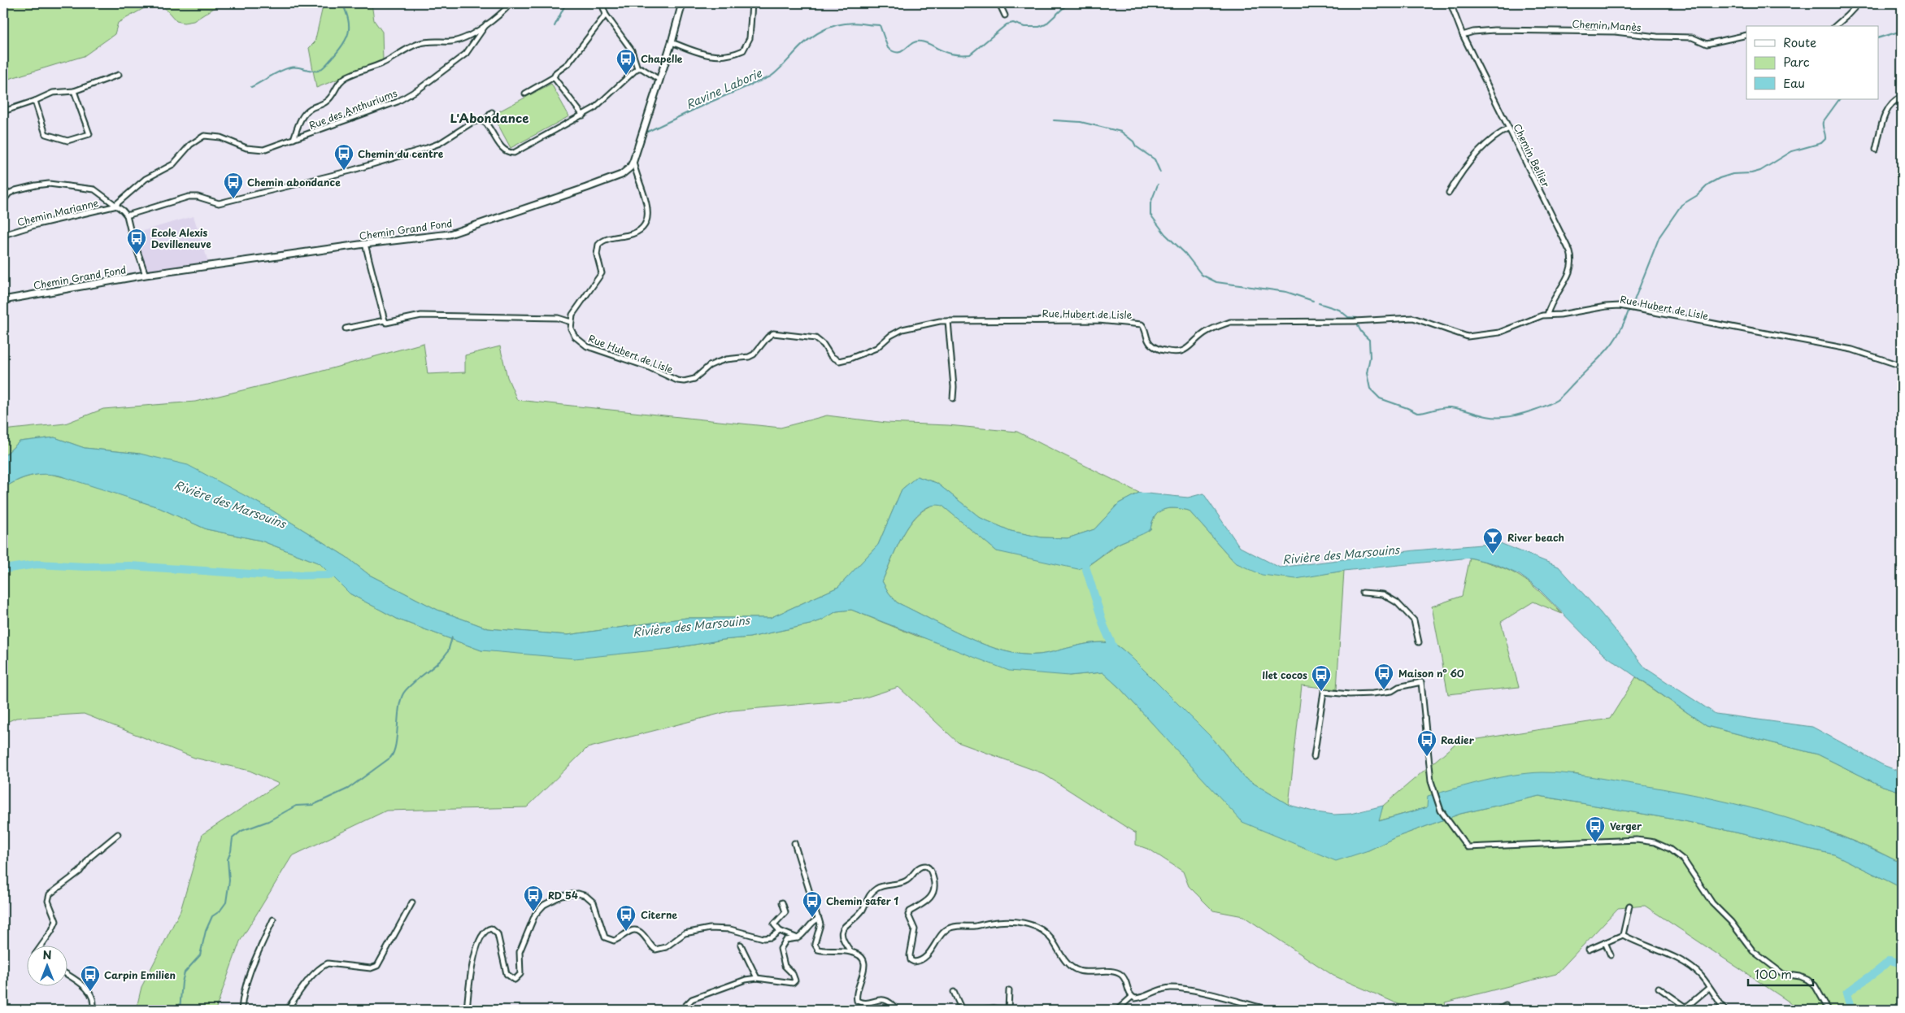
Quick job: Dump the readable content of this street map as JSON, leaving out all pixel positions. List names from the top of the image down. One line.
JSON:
{"streets":{"street":["Chemin Manès","Rue des Anthuriums","Chemin Bellier","Chemin Marianne","Chemin Grand Fond","Rue Hubert de Lisle"]},"crossings":[["Chemin Manès","Chemin Bellier"],["Rue des Anthuriums","Chemin Marianne"],["Chemin Bellier","Rue Hubert de Lisle"]],"districts":["L'Abondance"],"water":["Ravine Laborie","Rivière des Marsouins"],"places":{"bus stop":["Chapelle","Chemin du centre","Chemin abondance","Ecole Alexis Devilleneuve","Maison n° 60","Ilet cocos","Radier","Verger","RD 54","Chemin safer 1","Citerne","Carpin Emilien"],"bar":["River beach"]},"legend":["Route","Parc","Eau"],"scale_bar":"100 m","north":"top"}
